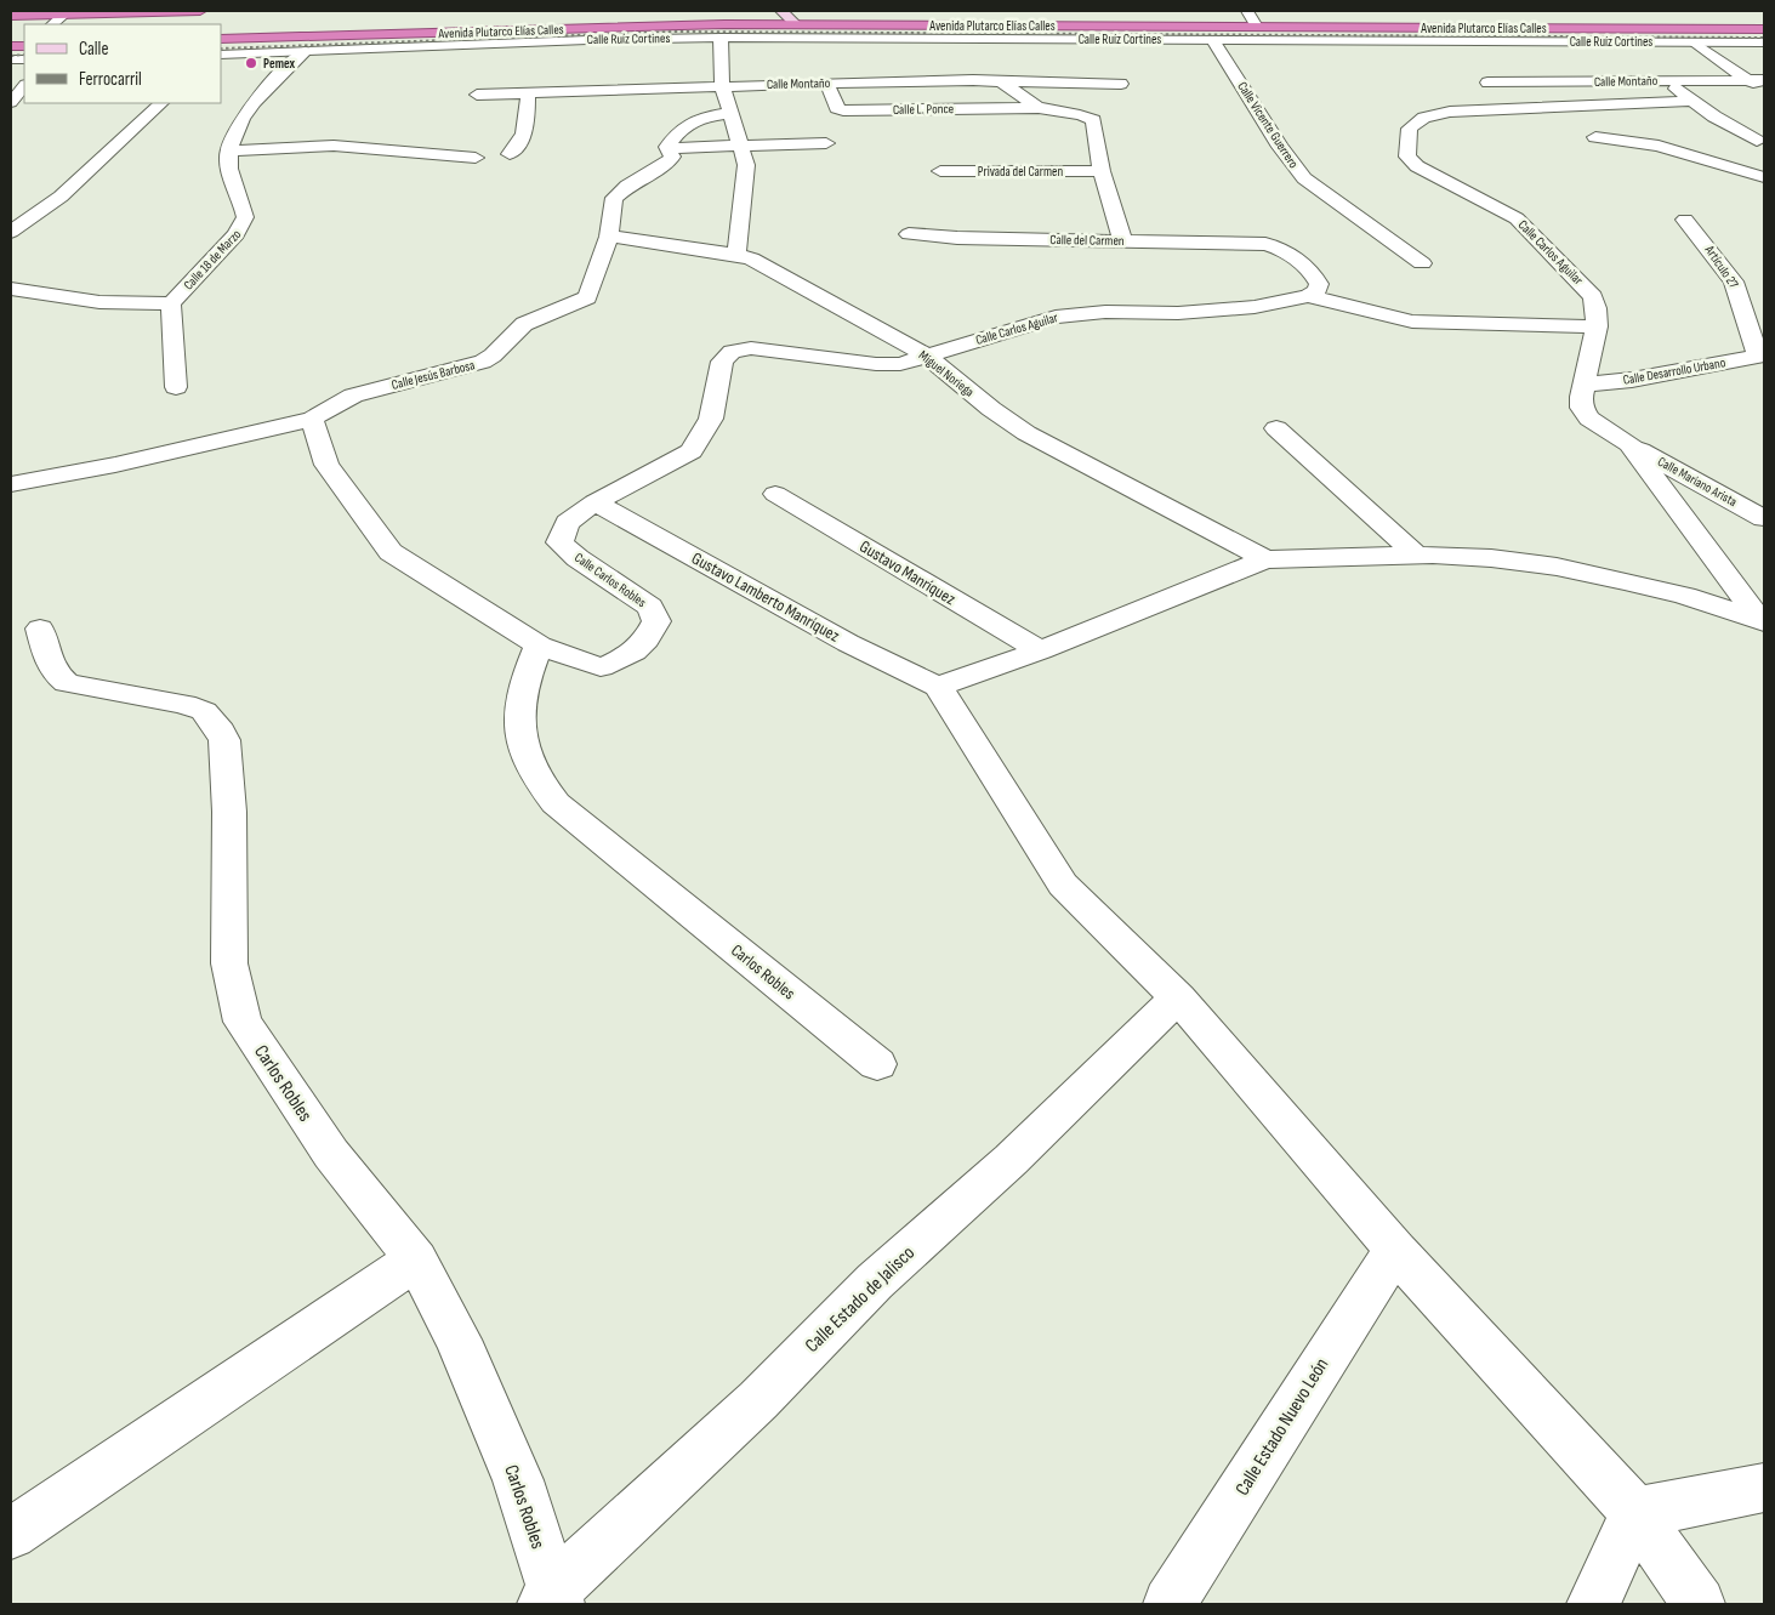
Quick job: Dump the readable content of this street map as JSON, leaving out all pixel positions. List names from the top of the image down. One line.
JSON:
{"streets":{"highway":["Avenida Plutarco Elías Calles"],"street":["Calle Ruíz Cortines","Calle Montaño","Calle L. Ponce","Calle Vicente Guerrero","Privada del Carmen","Calle del Carmen","Calle Carlos Aguilar","Calle 18 de Marzo","Artículo 27","Calle Desarrollo Urbano","Miguel Noriega","Calle Jesús Barbosa","Calle Mariano Arista","Gustavo Manríquez","Calle Carlos Robles","Gustavo Lamberto Manríquez","Carlos Robles","Calle Estado de Jalisco","Calle Estado Nuevo León"]},"crossings":[["Calle Ruíz Cortines","Calle Vicente Guerrero"],["Calle Montaño","Calle L. Ponce"],["Calle del Carmen","Calle Carlos Aguilar"],["Calle Carlos Aguilar","Calle Desarrollo Urbano"],["Calle Carlos Aguilar","Miguel Noriega"],["Calle Carlos Aguilar","Calle Mariano Arista"],["Calle Carlos Aguilar","Calle Carlos Robles"],["Artículo 27","Calle Desarrollo Urbano"],["Miguel Noriega","Calle Jesús Barbosa"],["Miguel Noriega","Calle Carlos Robles"],["Calle Jesús Barbosa","Calle Carlos Robles"],["Calle Carlos Robles","Gustavo Lamberto Manríquez"],["Calle Carlos Robles","Carlos Robles"],["Carlos Robles","Calle Estado de Jalisco"]],"places":["Pemex"],"legend":["Calle","Ferrocarril"]}
